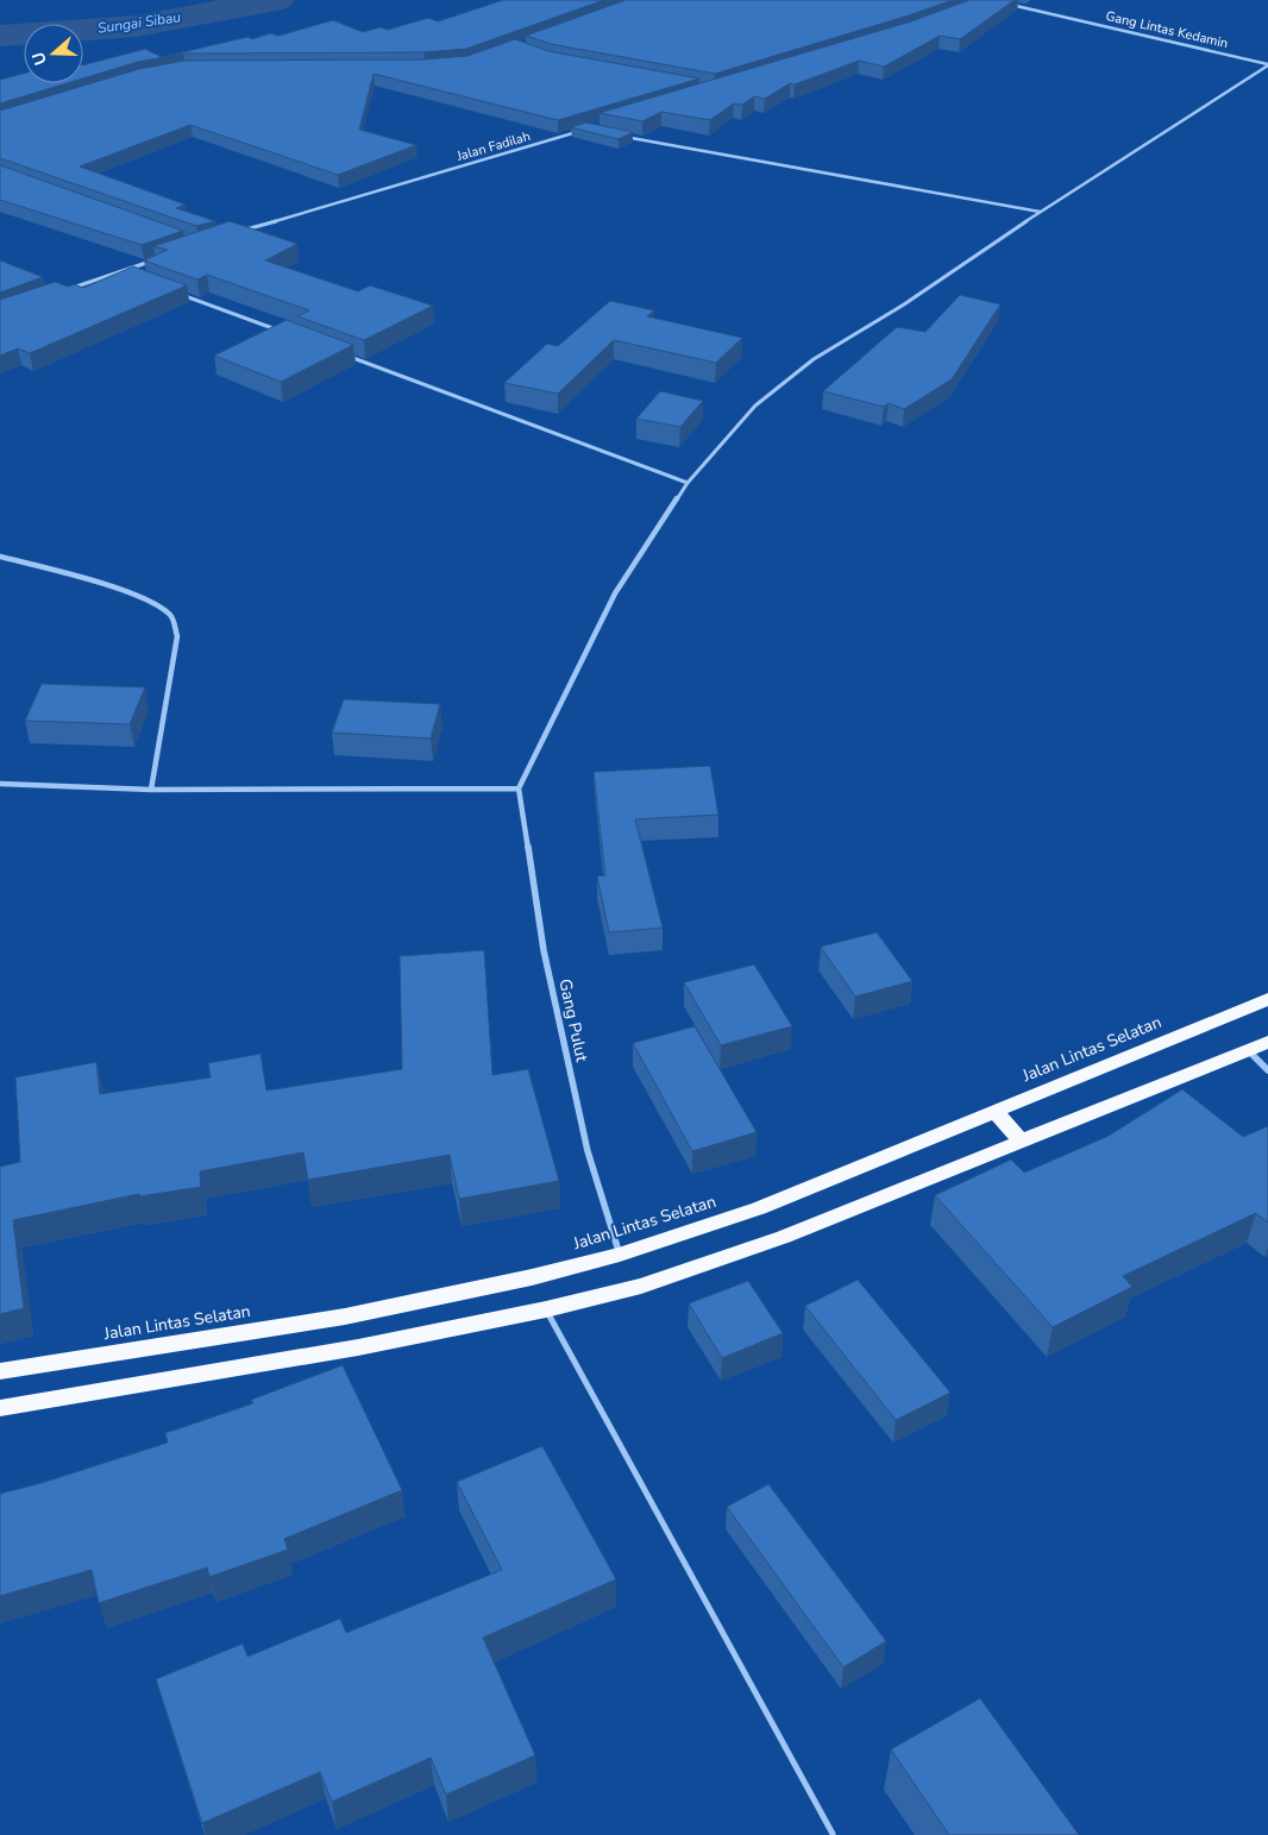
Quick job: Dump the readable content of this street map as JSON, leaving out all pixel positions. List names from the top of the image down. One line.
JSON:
{"streets":{"highway":["Jalan Lintas Selatan"],"street":["Gang Lintas Kedamin","Jalan Fadilah","Gang Pulut"]},"crossings":[["Gang Pulut","Jalan Lintas Selatan"]],"water":["Sungai Sibau"],"north":"left"}
